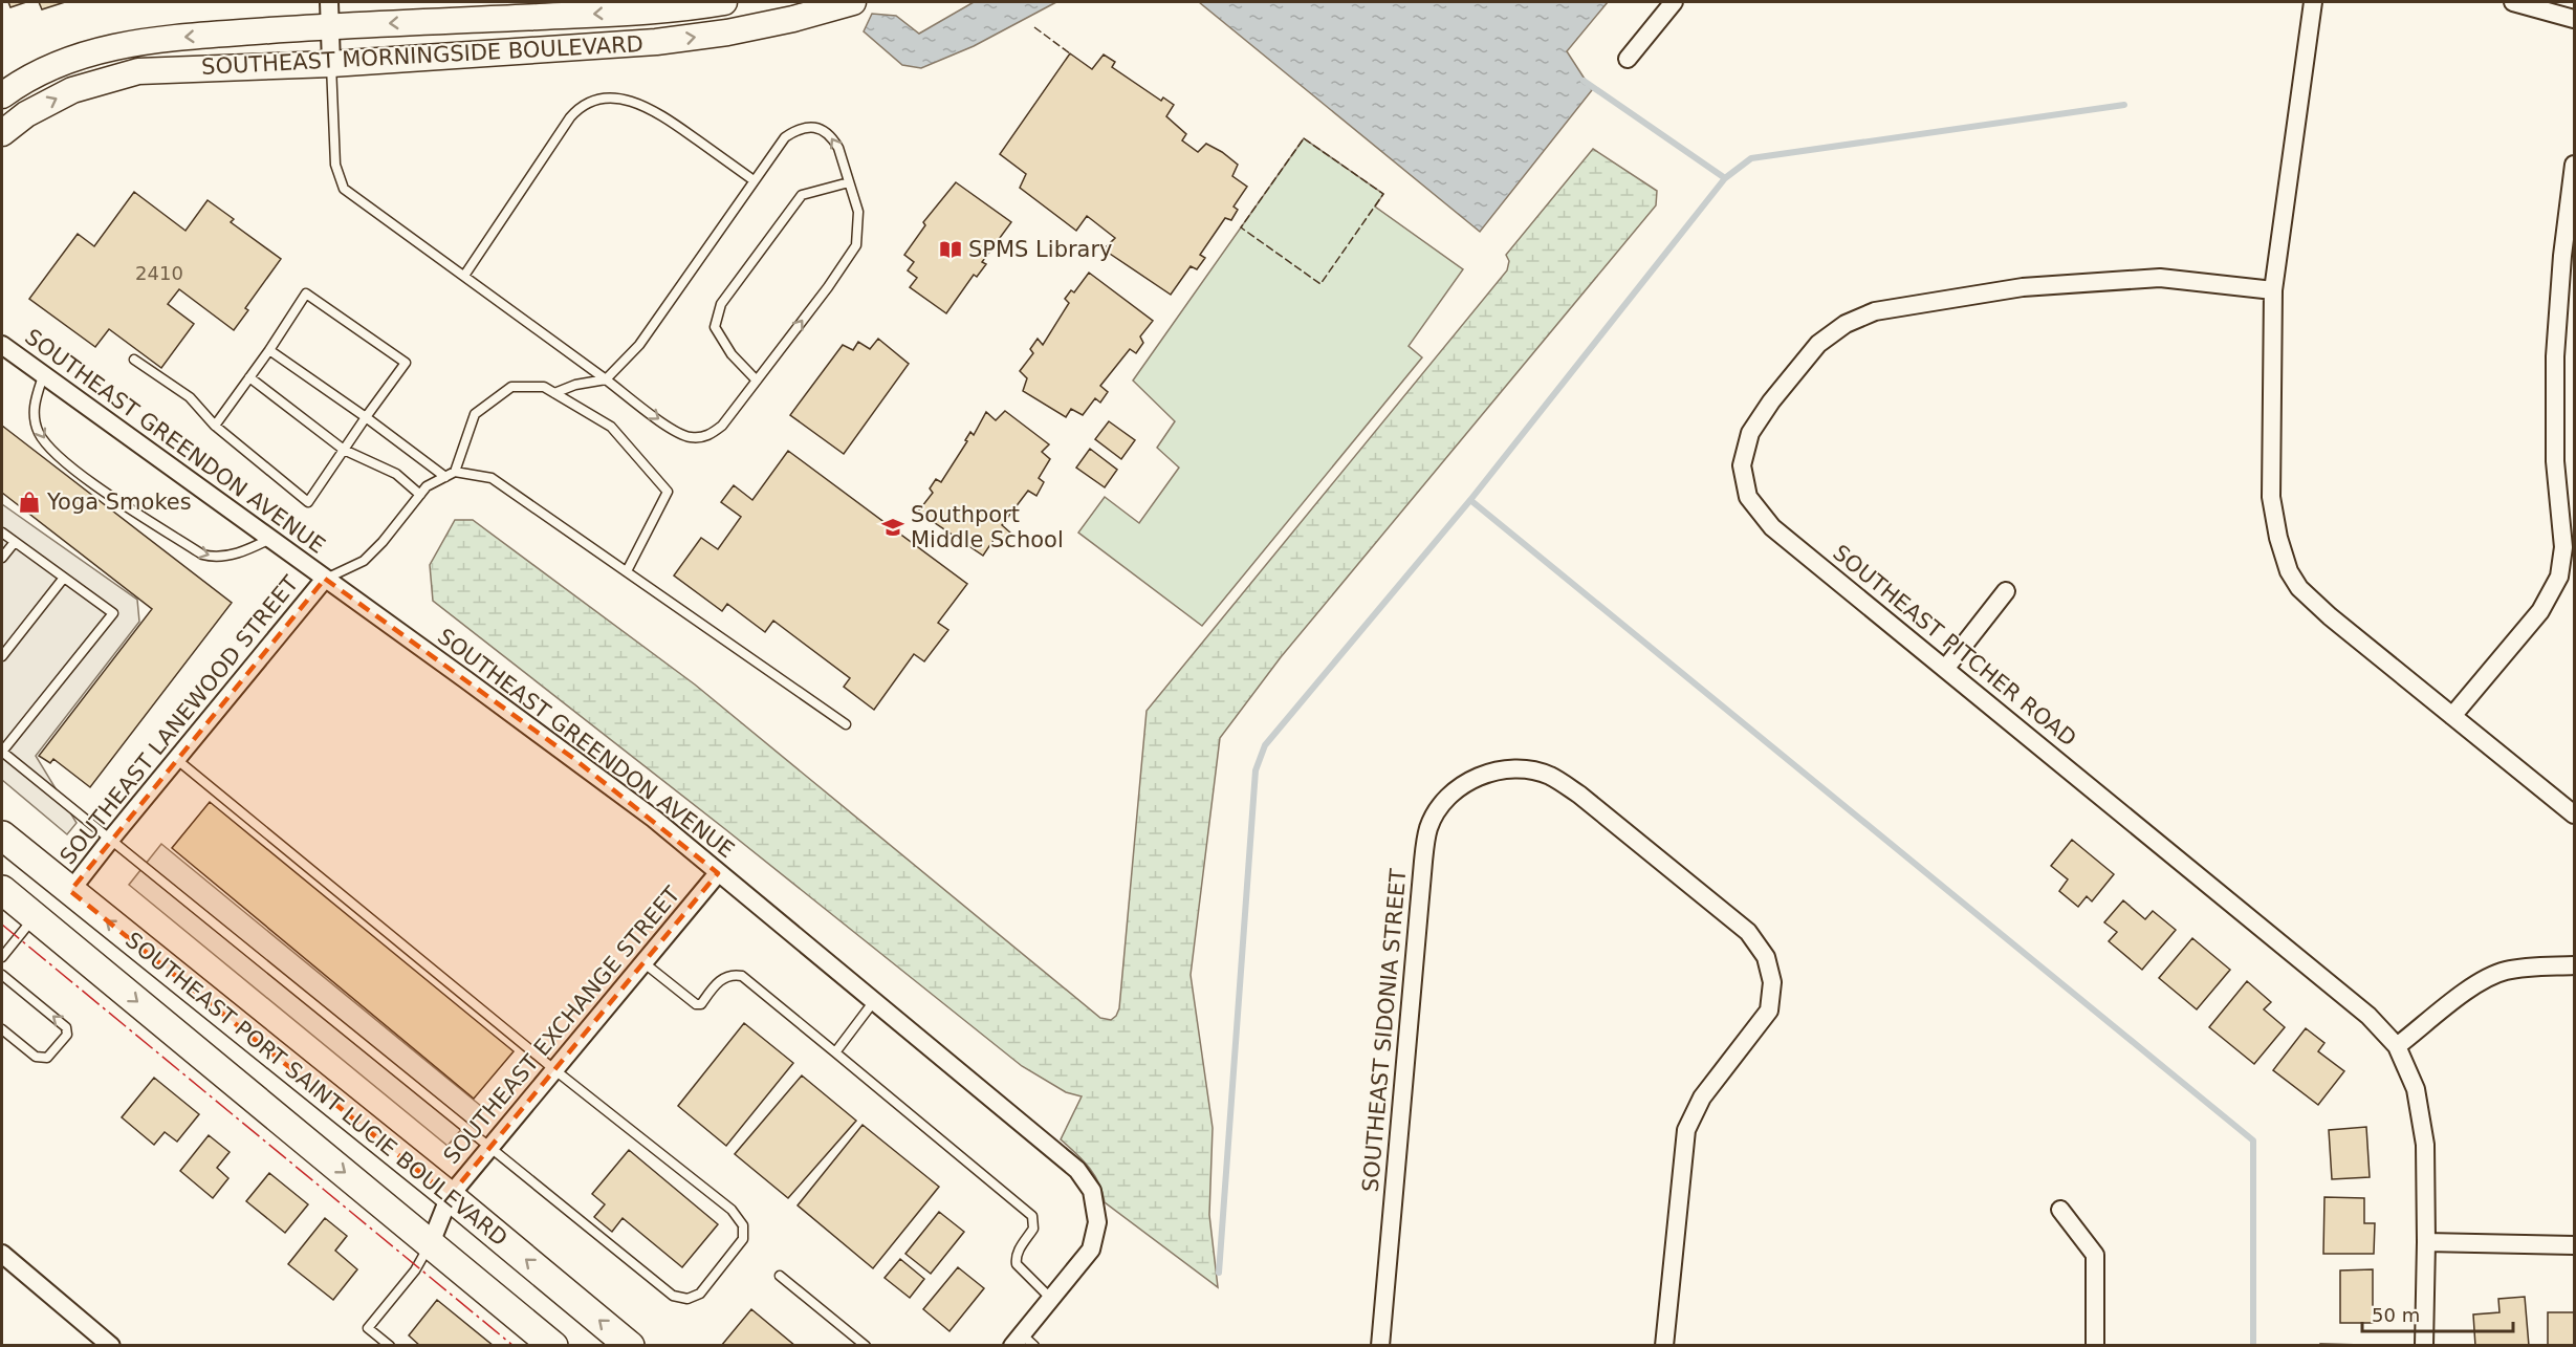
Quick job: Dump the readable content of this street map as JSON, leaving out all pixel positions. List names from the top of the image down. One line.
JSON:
{"streets":{"main road":["SOUTHEAST PORT SAINT LUCIE BOULEVARD"],"street":["SOUTHEAST MORNINGSIDE BOULEVARD","SOUTHEAST GREENDON AVENUE","SOUTHEAST PITCHER ROAD","SOUTHEAST LANEWOOD STREET","SOUTHEAST EXCHANGE STREET","SOUTHEAST SIDONIA STREET"]},"crossings":[["SOUTHEAST GREENDON AVENUE","SOUTHEAST LANEWOOD STREET"],["SOUTHEAST GREENDON AVENUE","SOUTHEAST EXCHANGE STREET"],["SOUTHEAST LANEWOOD STREET","SOUTHEAST PORT SAINT LUCIE BOULEVARD"],["SOUTHEAST EXCHANGE STREET","SOUTHEAST PORT SAINT LUCIE BOULEVARD"]],"places":{"library":["SPMS Library"],"shop":["Yoga Smokes"],"school or university":["Southport Middle School"]},"house_numbers":["2410"],"scale_bar":"50 m"}
